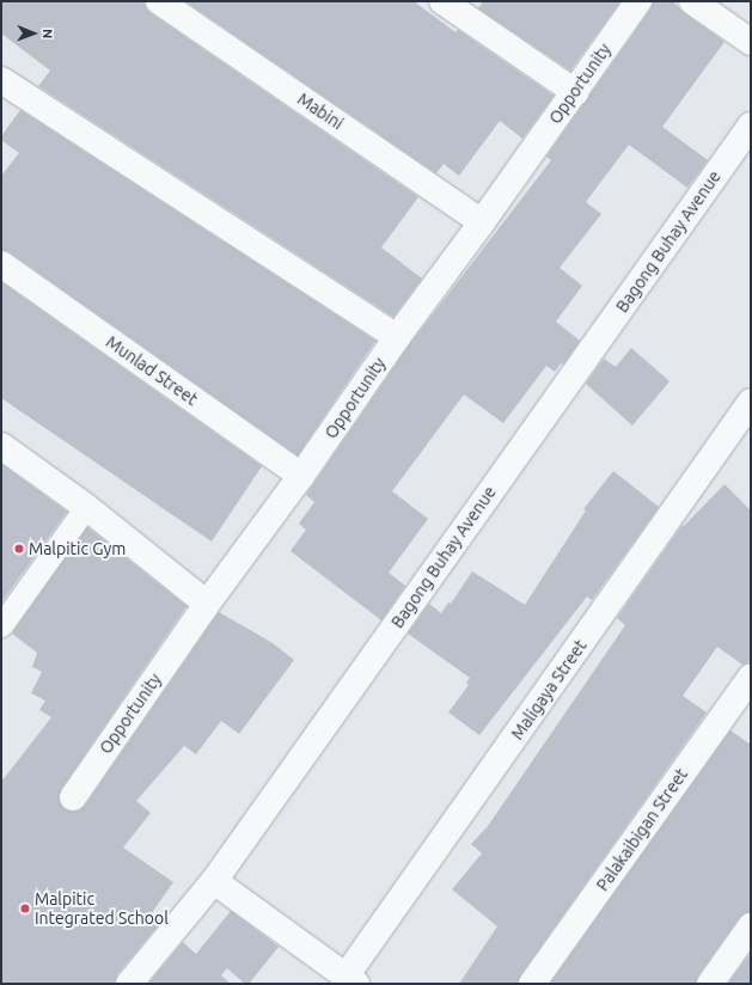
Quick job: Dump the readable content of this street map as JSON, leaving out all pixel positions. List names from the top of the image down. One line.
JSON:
{"streets":{"street":["Opportunity","Mabini","Bagong Buhay Avenue","Munlad Street","Maligaya Street","Palakaibigan Street"]},"crossings":[["Opportunity","Mabini"],["Opportunity","Munlad Street"]],"places":["Malpitic Gym","Malpitic Integrated School"],"north":"right"}
